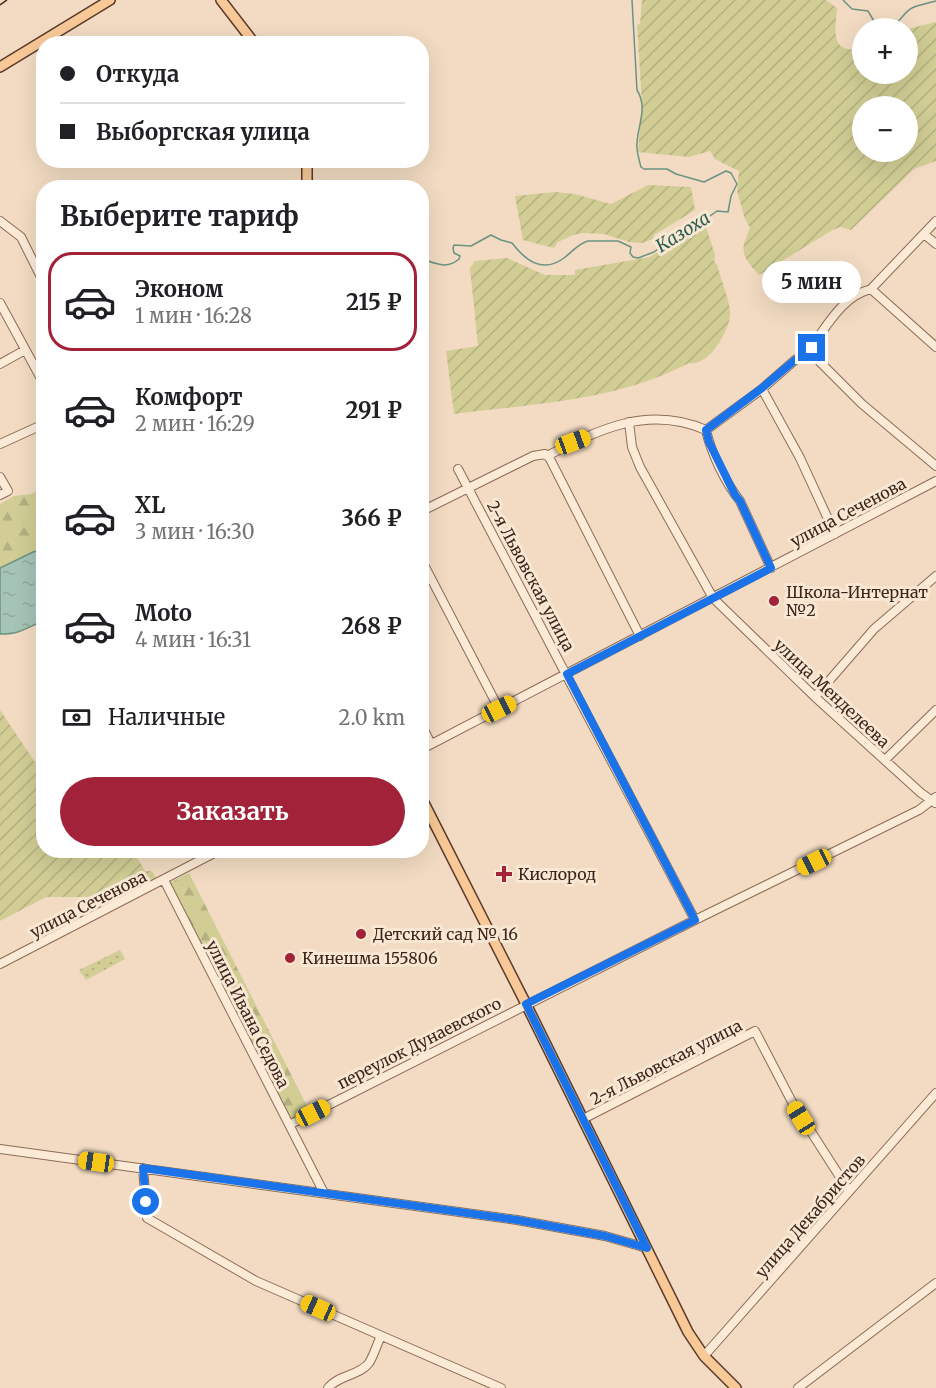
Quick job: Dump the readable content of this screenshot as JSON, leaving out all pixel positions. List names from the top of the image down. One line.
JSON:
{"streets":{"street":["улица Сеченова","2-я Львовская улица","улица Менделеева","улица Ивана Седова","переулок Дунаевского","улица Декабристов"]},"crossings":[["улица Сеченова","2-я Львовская улица"],["улица Сеченова","улица Менделеева"],["улица Сеченова","улица Ивана Седова"],["2-я Львовская улица","переулок Дунаевского"],["2-я Львовская улица","улица Декабристов"],["улица Менделеева","переулок Дунаевского"]],"water":["Казоха"],"places":{"other":["Школа-Интернат №2","Детский сад № 16","Кинешма 155806"],"health":["Кислород"]},"page":{"map_buttons":["+","−"],"banner":["Откуда","Выборгская улица"],"heading":"Выберите тариф","list":[{"name":"Эконом","note":"1 мин · 16:28","value":"215 ₽"},{"name":"Комфорт","note":"2 мин · 16:29","value":"291 ₽"},{"name":"XL","note":"3 мин · 16:30","value":"366 ₽"},{"name":"Moto","note":"4 мин · 16:31","value":"268 ₽"}],"bubble":"5 мин","pay":["Наличные","2.0 km"],"buttons":"Заказать"}}
